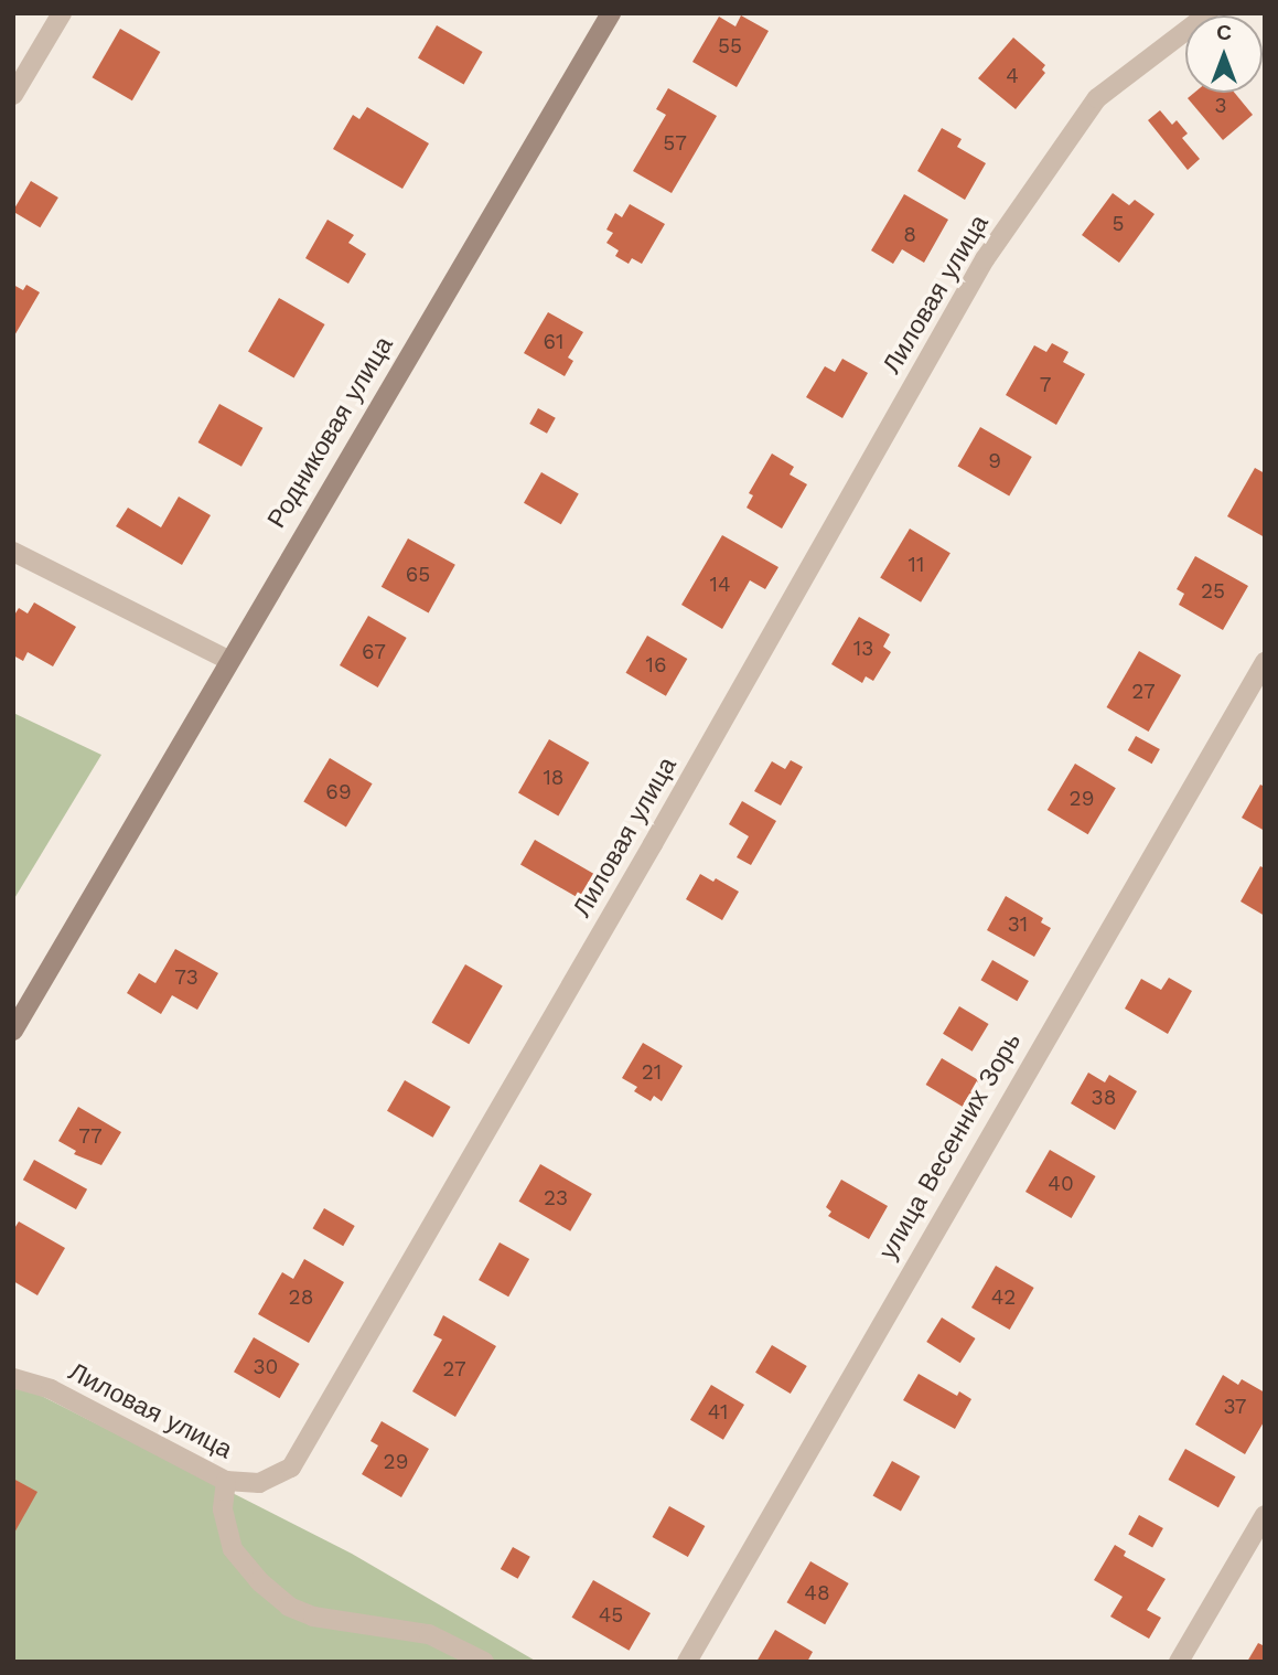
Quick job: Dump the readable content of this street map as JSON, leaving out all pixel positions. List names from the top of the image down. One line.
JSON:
{"streets":{"street":["Лиловая улица","Родниковая улица","улица Весенних Зорь"]},"house_numbers":["55","4","3","57","5","8","61","7","9","11","65","14","25","13","67","16","27","18","69","29","31","73","21","38","77","40","23","28","42","30","27","37","41","29","48","45"],"north":"top"}
